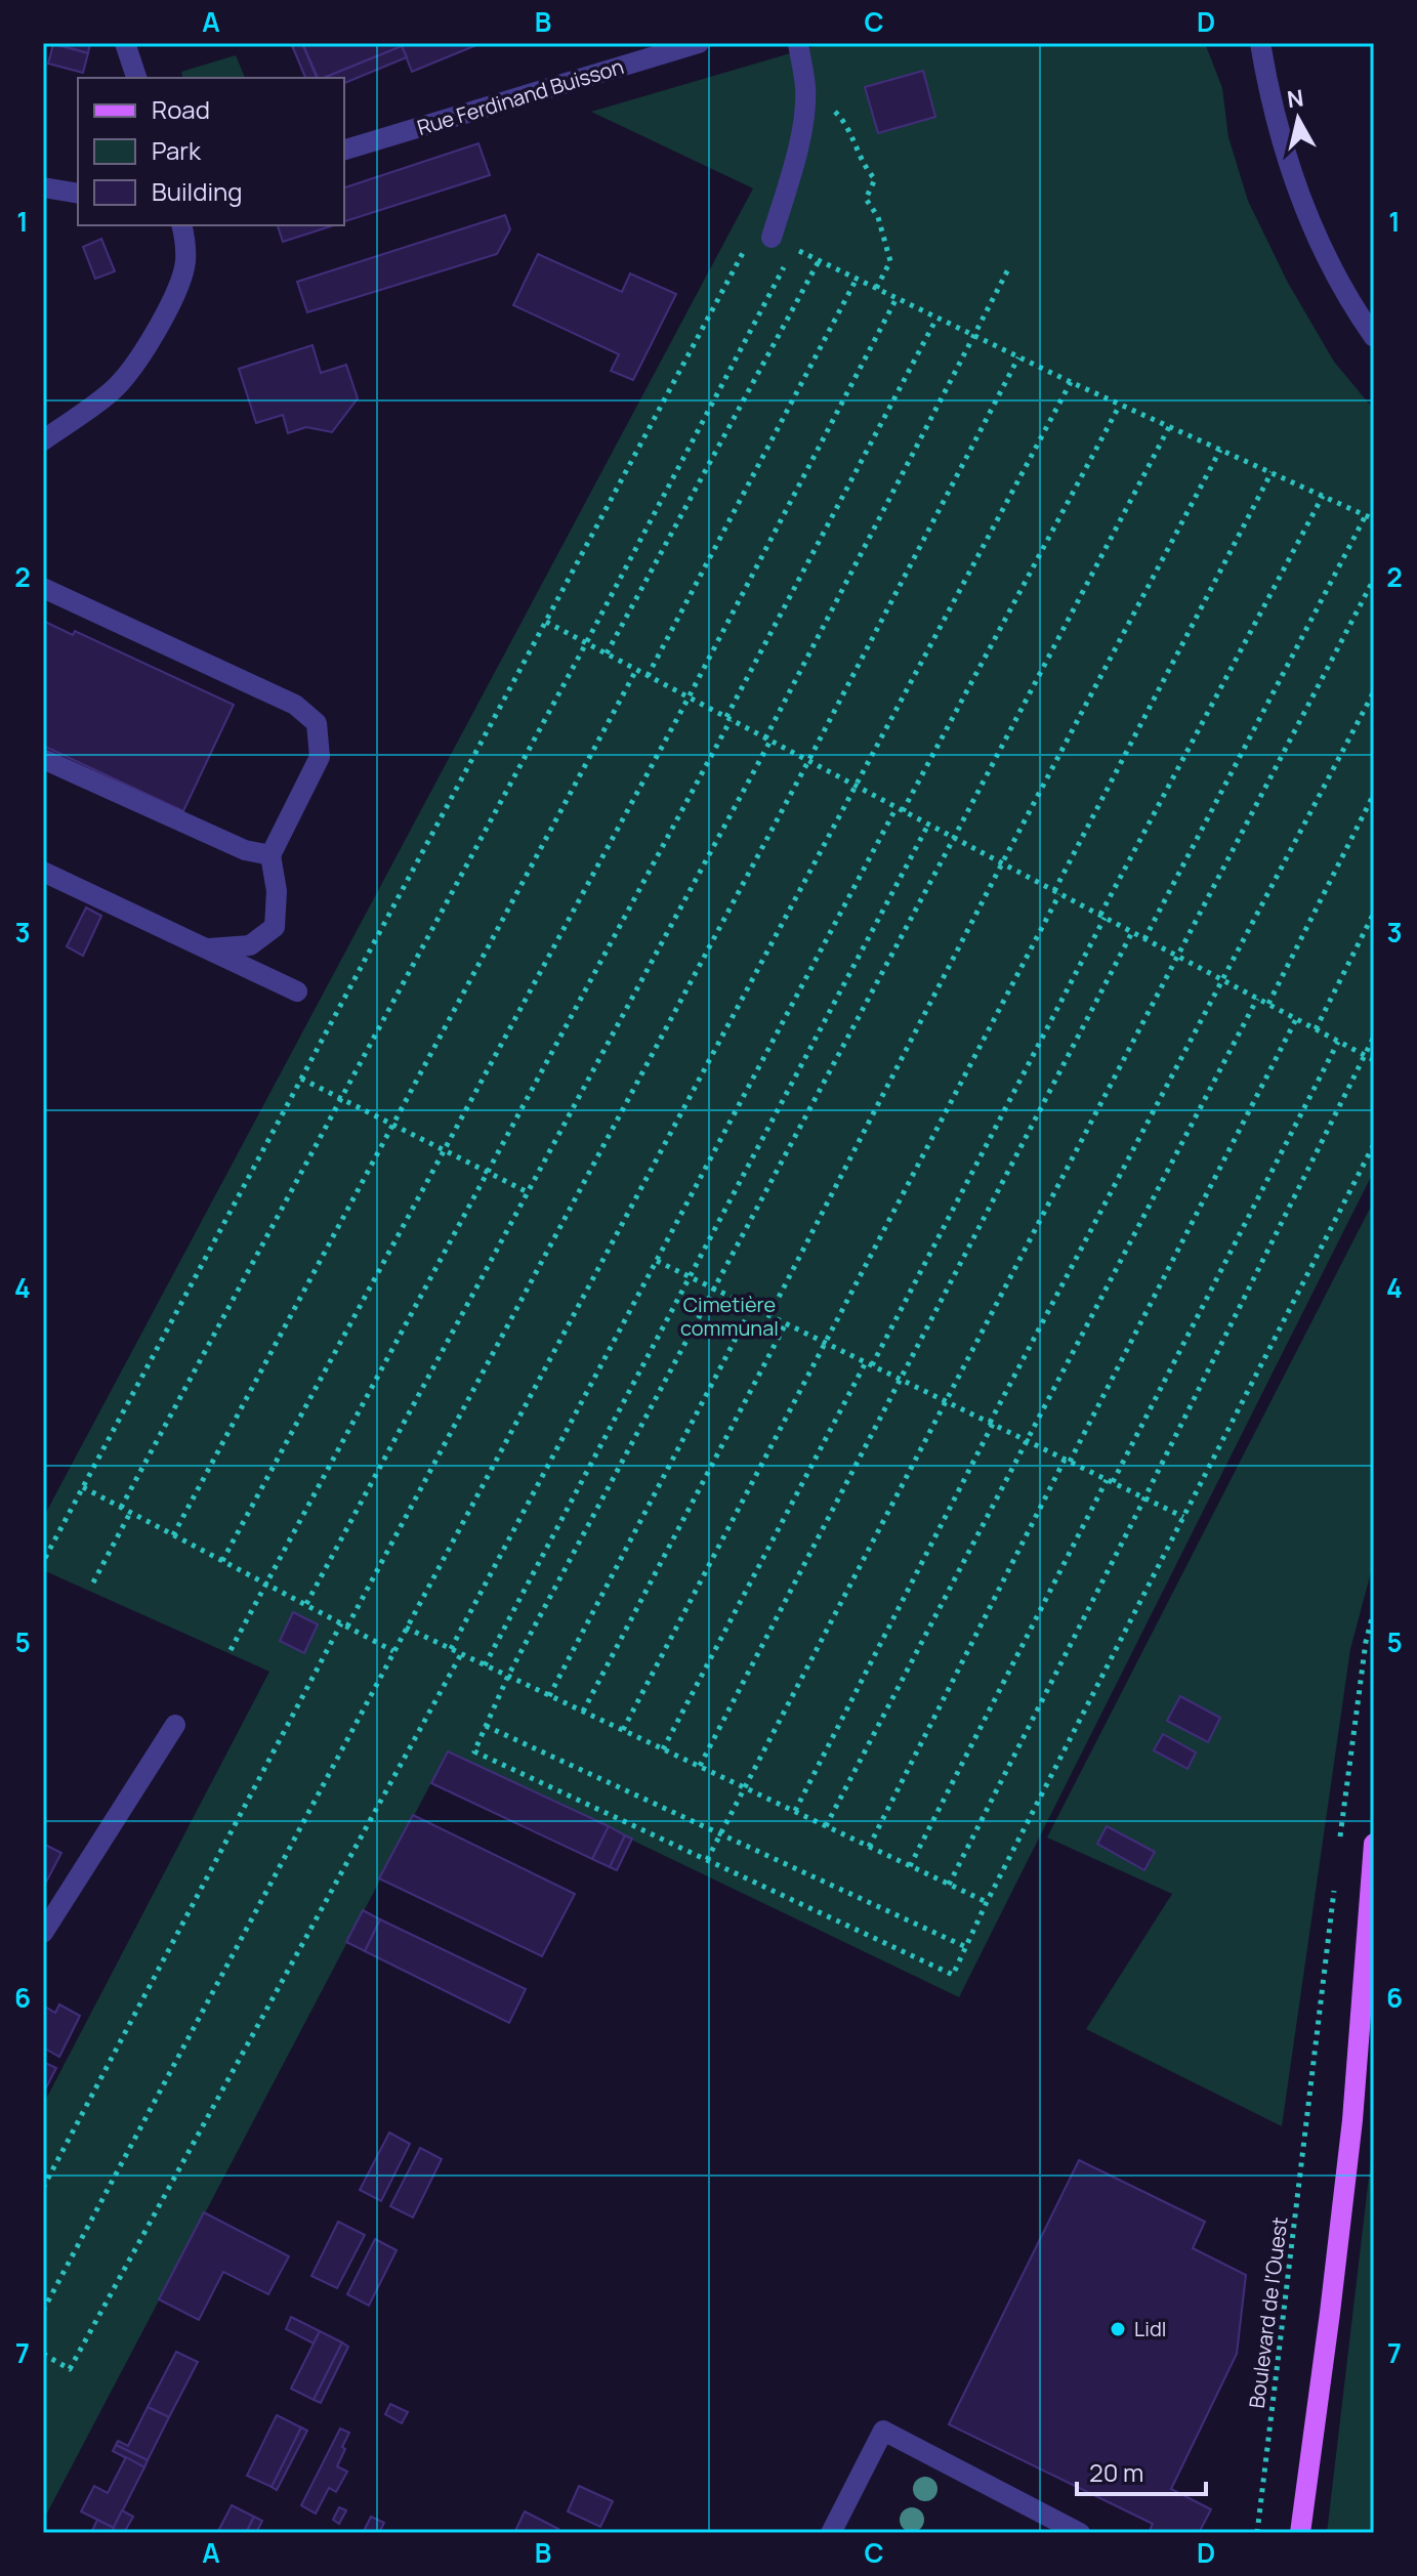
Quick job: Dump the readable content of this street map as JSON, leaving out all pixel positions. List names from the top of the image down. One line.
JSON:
{"streets":{"street":["Rue Ferdinand Buisson"],"path":["Boulevard de l'Ouest"]},"parks":["Cimetière communal"],"places":["Lidl"],"legend":["Road","Park","Building"],"scale_bar":"20 m","north":"top","grid":{"columns":["A","B","C","D"],"rows":["1","2","3","4","5","6","7"]}}
